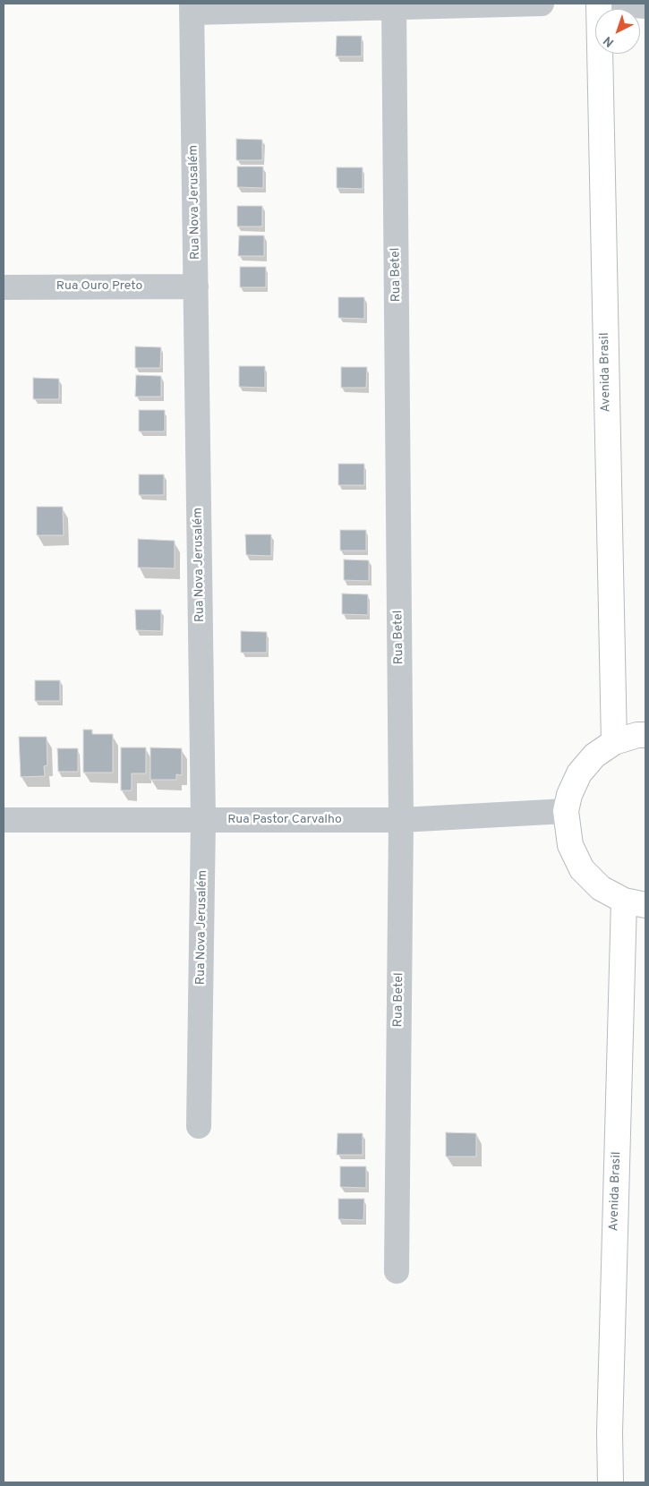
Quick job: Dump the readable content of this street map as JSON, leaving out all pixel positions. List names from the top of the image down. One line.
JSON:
{"streets":{"main road":["Avenida Brasil"],"street":["Rua Nova Jerusalém","Rua Betel","Rua Ouro Preto","Rua Pastor Carvalho"]},"crossings":[["Rua Nova Jerusalém","Rua Ouro Preto"],["Rua Nova Jerusalém","Rua Pastor Carvalho"],["Rua Betel","Rua Pastor Carvalho"]],"north":"bottom left"}
